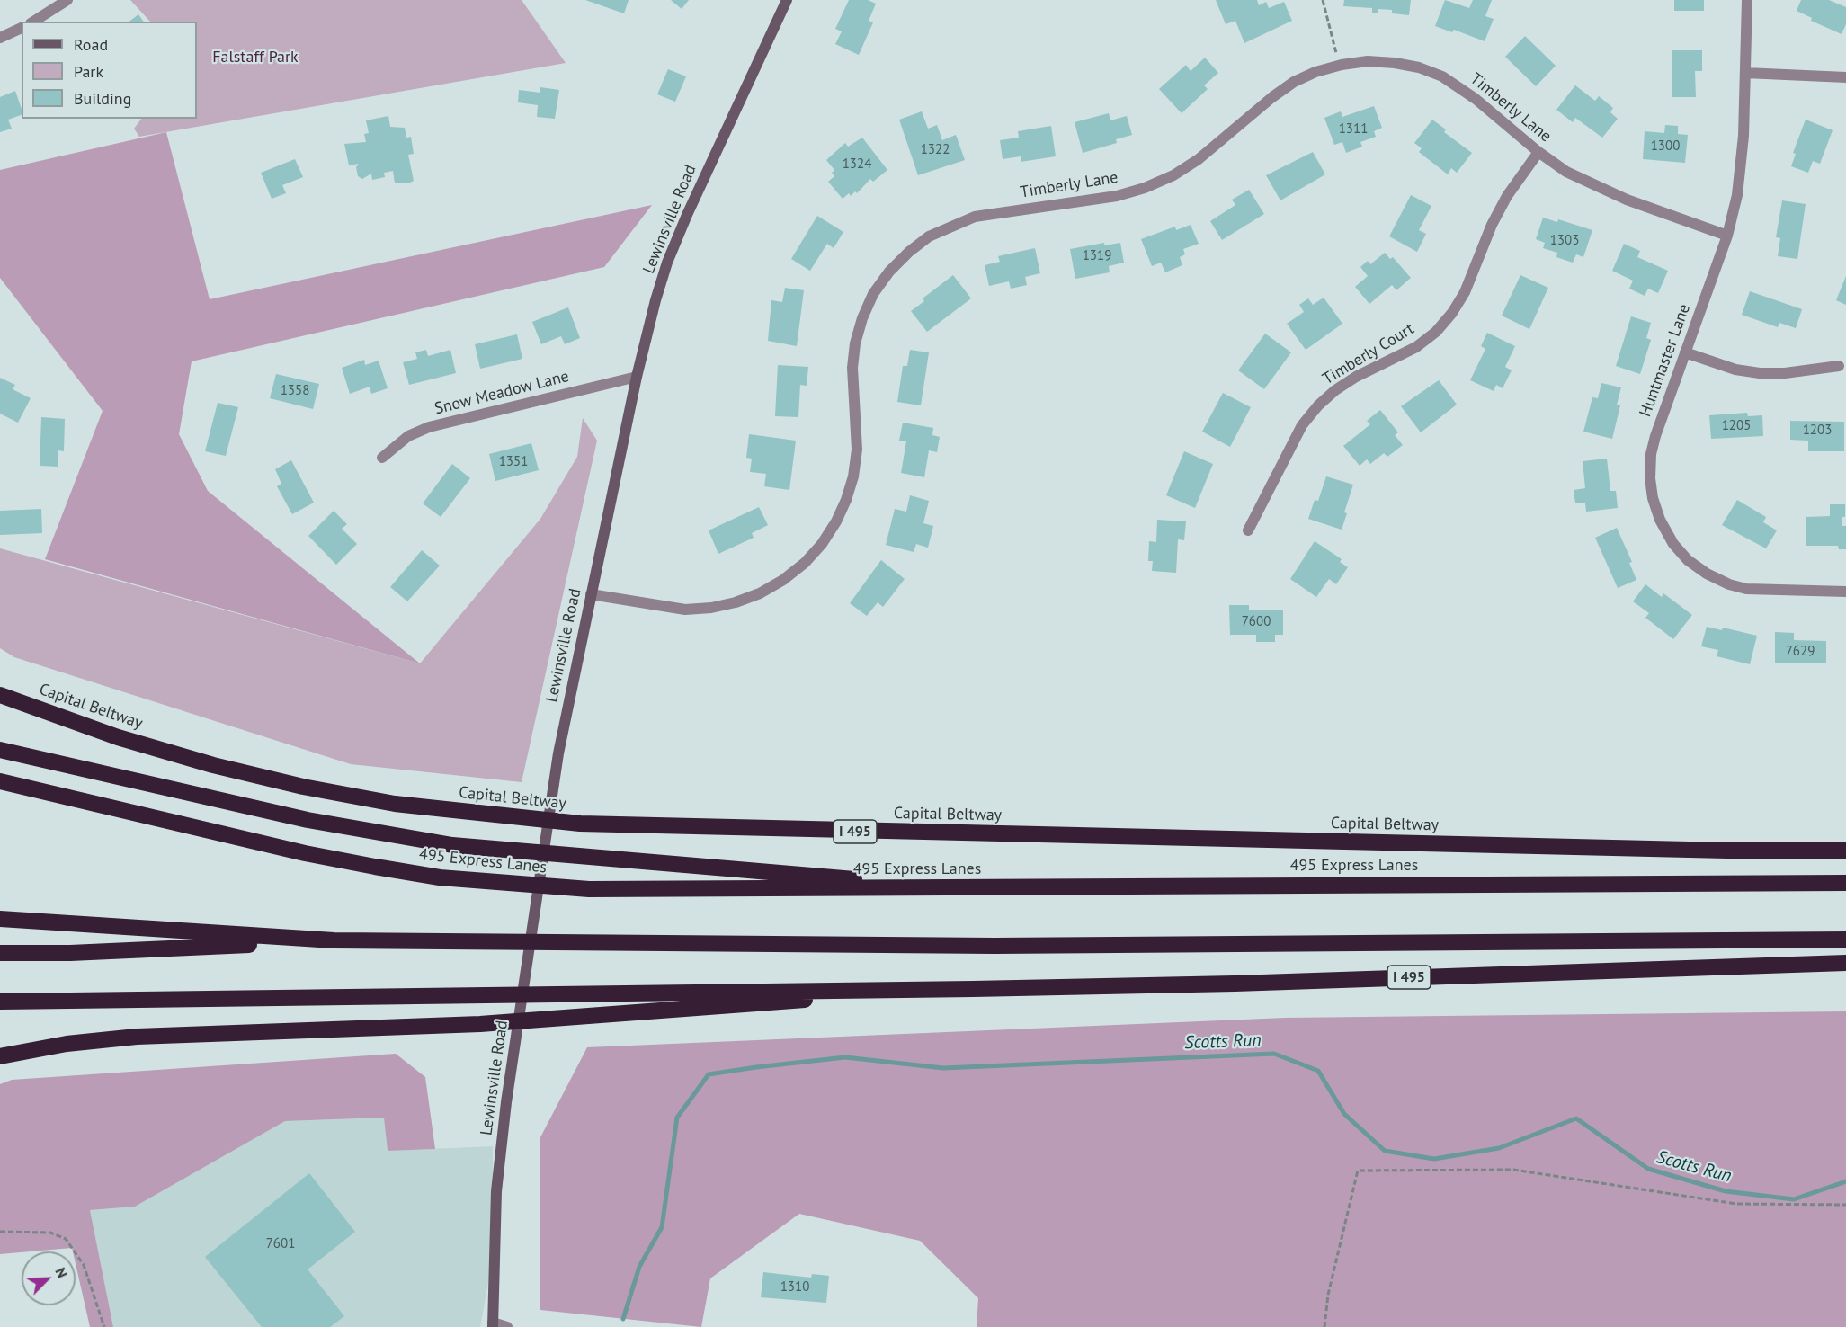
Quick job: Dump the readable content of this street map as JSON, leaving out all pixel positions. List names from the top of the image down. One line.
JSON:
{"streets":{"highway":["Capital Beltway","I 495","495 Express Lanes"],"main road":["Lewinsville Road"],"street":["Timberly Lane","Timberly Court","Huntmaster Lane","Snow Meadow Lane"]},"crossings":[["Timberly Lane","Lewinsville Road"],["Timberly Lane","Timberly Court"],["Timberly Lane","Huntmaster Lane"],["Lewinsville Road","Snow Meadow Lane"]],"water":["Scotts Run"],"parks":["Falstaff Park"],"house_numbers":["1311","1300","1322","1324","1303","1319","1358","1205","1203","1351","7600","7629","7601","1310"],"legend":["Road","Park","Building"],"north":"top right"}
